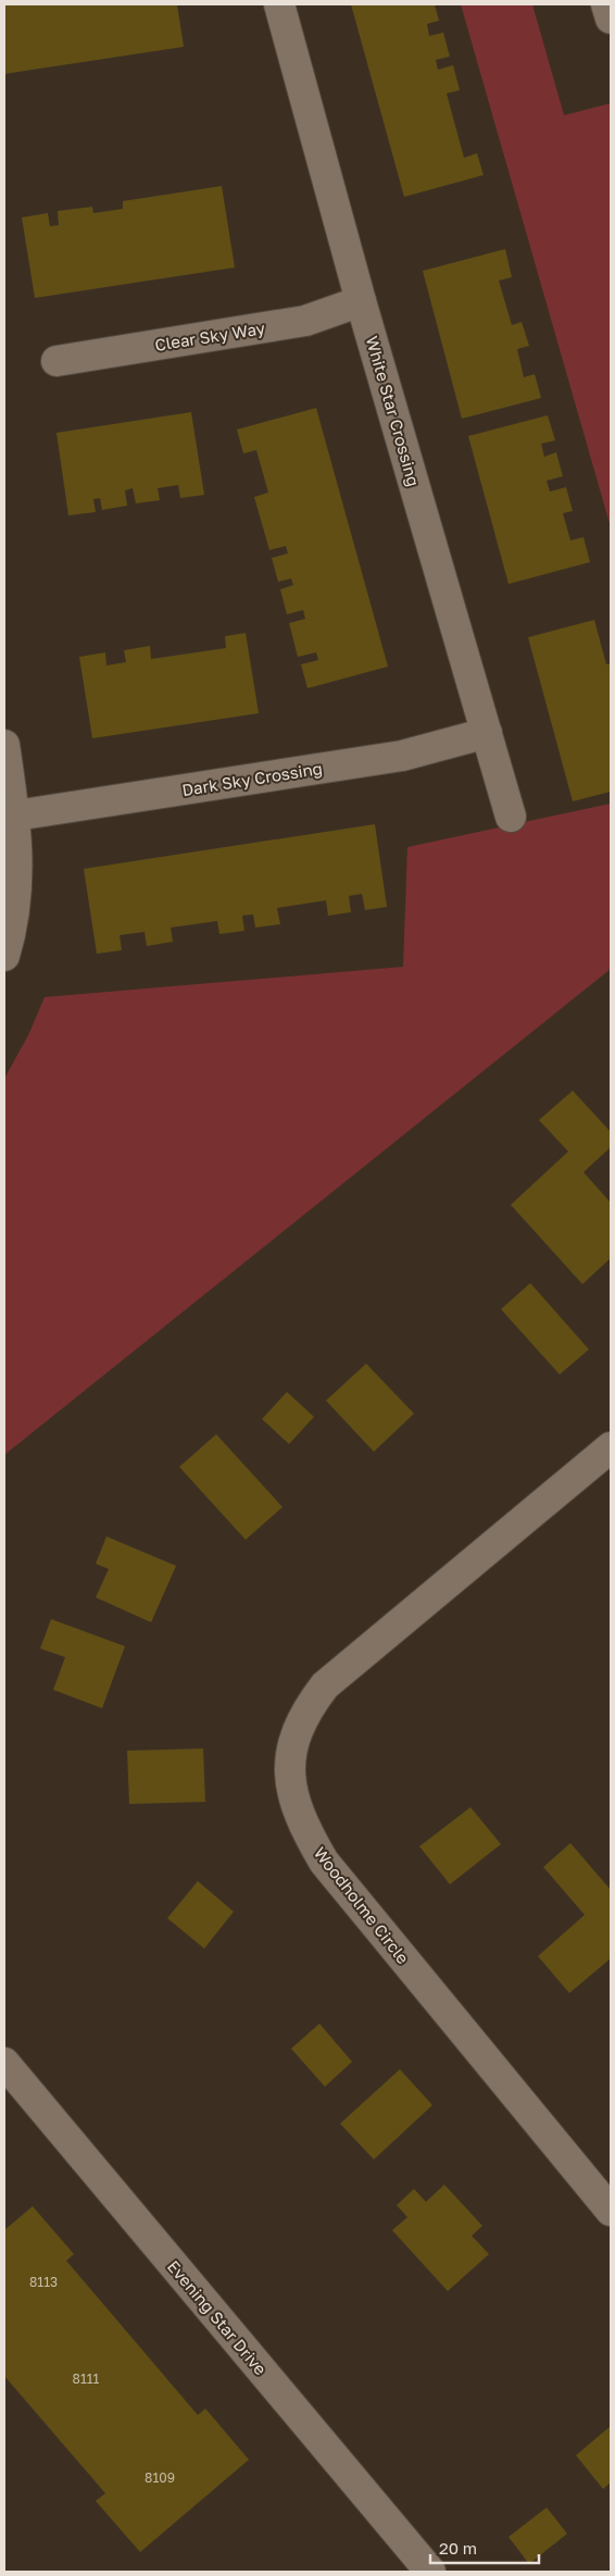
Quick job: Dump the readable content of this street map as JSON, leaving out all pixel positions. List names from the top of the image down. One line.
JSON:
{"streets":{"street":["Clear Sky Way","White Star Crossing","Dark Sky Crossing","Woodholme Circle","Evening Star Drive"]},"crossings":[["Clear Sky Way","White Star Crossing"],["White Star Crossing","Dark Sky Crossing"]],"house_numbers":["8113","8111","8109"],"scale_bar":"20 m"}
